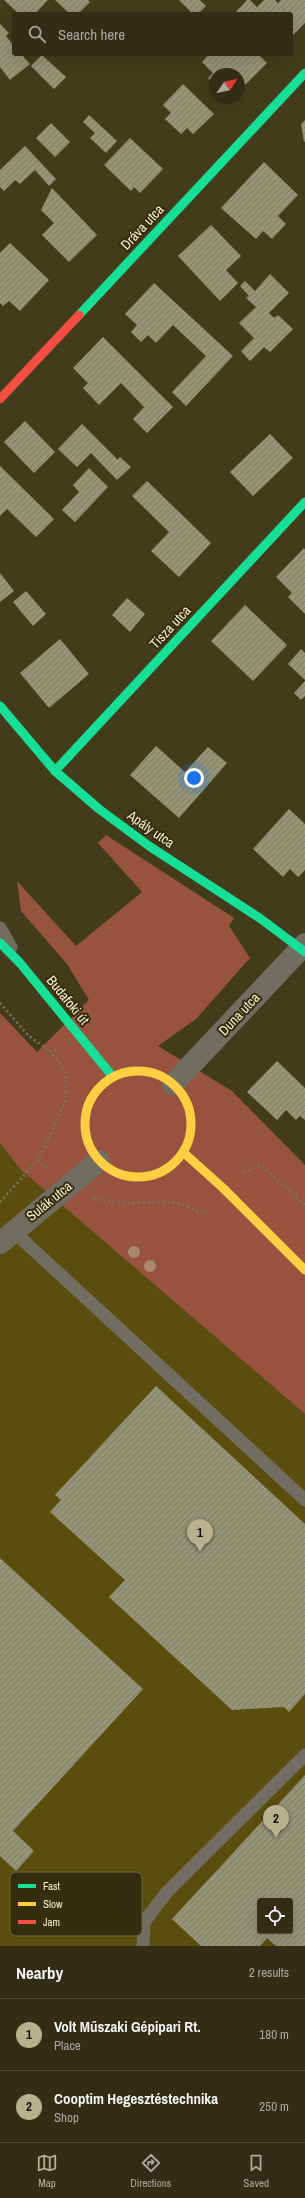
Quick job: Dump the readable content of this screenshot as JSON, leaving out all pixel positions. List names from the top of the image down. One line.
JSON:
{"streets":{"street":["Dráva utca","Tisza utca","Apály utca","Budafoki út","Duna utca","Sulák utca"]},"crossings":[["Tisza utca","Apály utca"],["Apály utca","Duna utca"],["Budafoki út","Duna utca"],["Budafoki út","Sulák utca"],["Duna utca","Sulák utca"]],"legend":["Fast","Slow","Jam"],"north":"top right","page":{"search":"Search here","pins":["1","2"],"heading":["Nearby","2 results"],"list":[{"mark":"1","name":"Volt Műszaki Gépipari Rt.","note":"Place","value":"180 m"},{"mark":"2","name":"Cooptim Hegesztéstechnika","note":"Shop","value":"250 m"}],"nav":["Map","Directions","Saved"]}}
